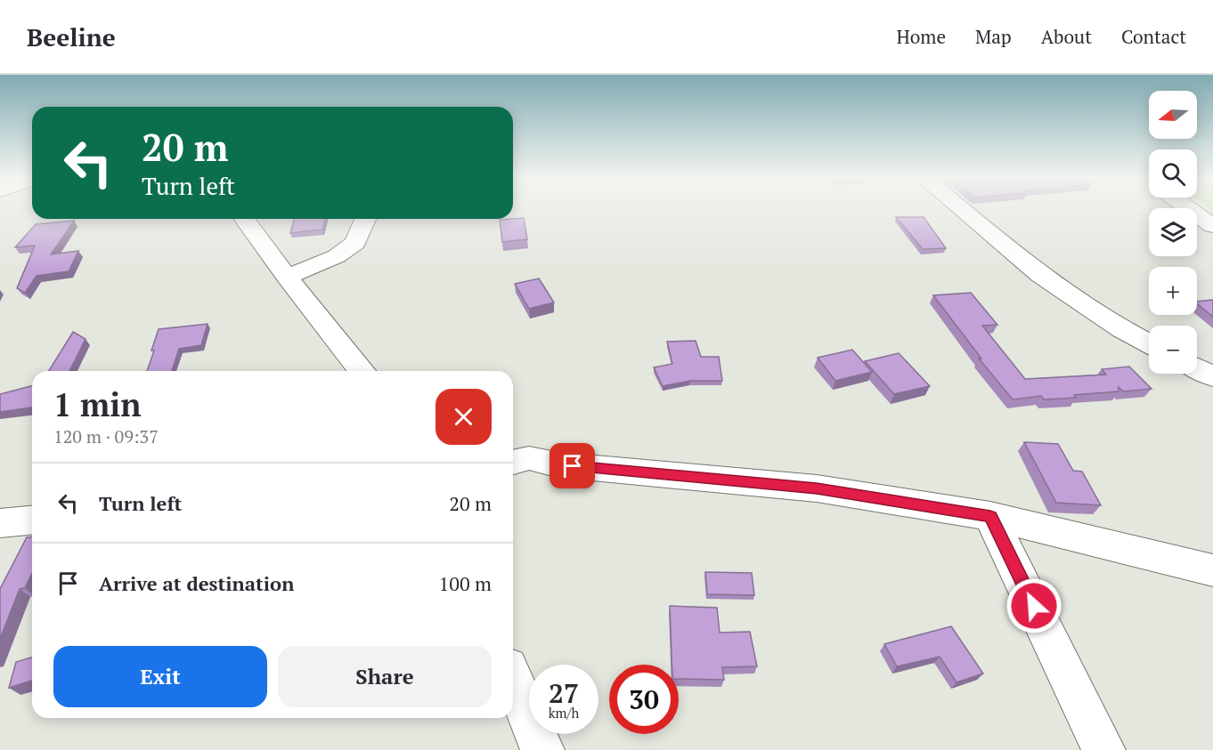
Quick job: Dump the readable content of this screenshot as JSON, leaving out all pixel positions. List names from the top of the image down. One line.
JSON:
{"north":"left","page":{"header":"Beeline","nav":["Home","Map","About","Contact"],"map_buttons":["+","−"],"turn":["20 m","Turn left"],"heading":["1 min","120 m · 09:37"],"list":[{"name":"Turn left","value":"20 m"},{"name":"Arrive at destination","value":"100 m"}],"buttons":["Exit","Share"],"speed":"27 km/h","limit":"30"}}
